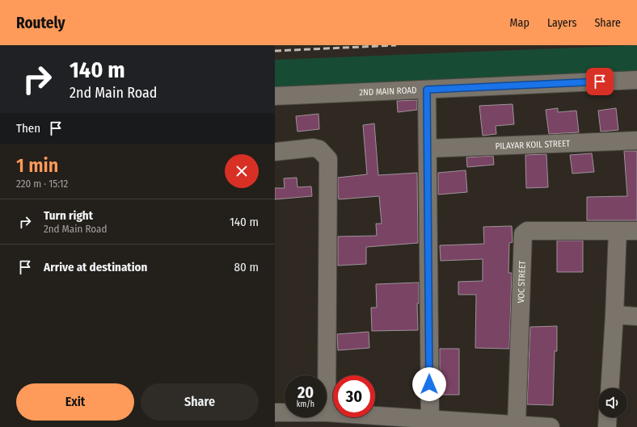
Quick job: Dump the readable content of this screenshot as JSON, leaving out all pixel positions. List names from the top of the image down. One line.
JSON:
{"streets":{"street":["2ND MAIN ROAD","PILAYAR KOIL STREET","VOC STREET"]},"page":{"header":"Routely","nav":["Map","Layers","Share"],"turn":["140 m","2nd Main Road"],"then":"Then","heading":["1 min","220 m · 15:12"],"list":[{"name":"Turn right","note":"2nd Main Road","value":"140 m"},{"name":"Arrive at destination","value":"80 m"}],"speed":"20 km/h","limit":"30","buttons":["Exit","Share"]}}
